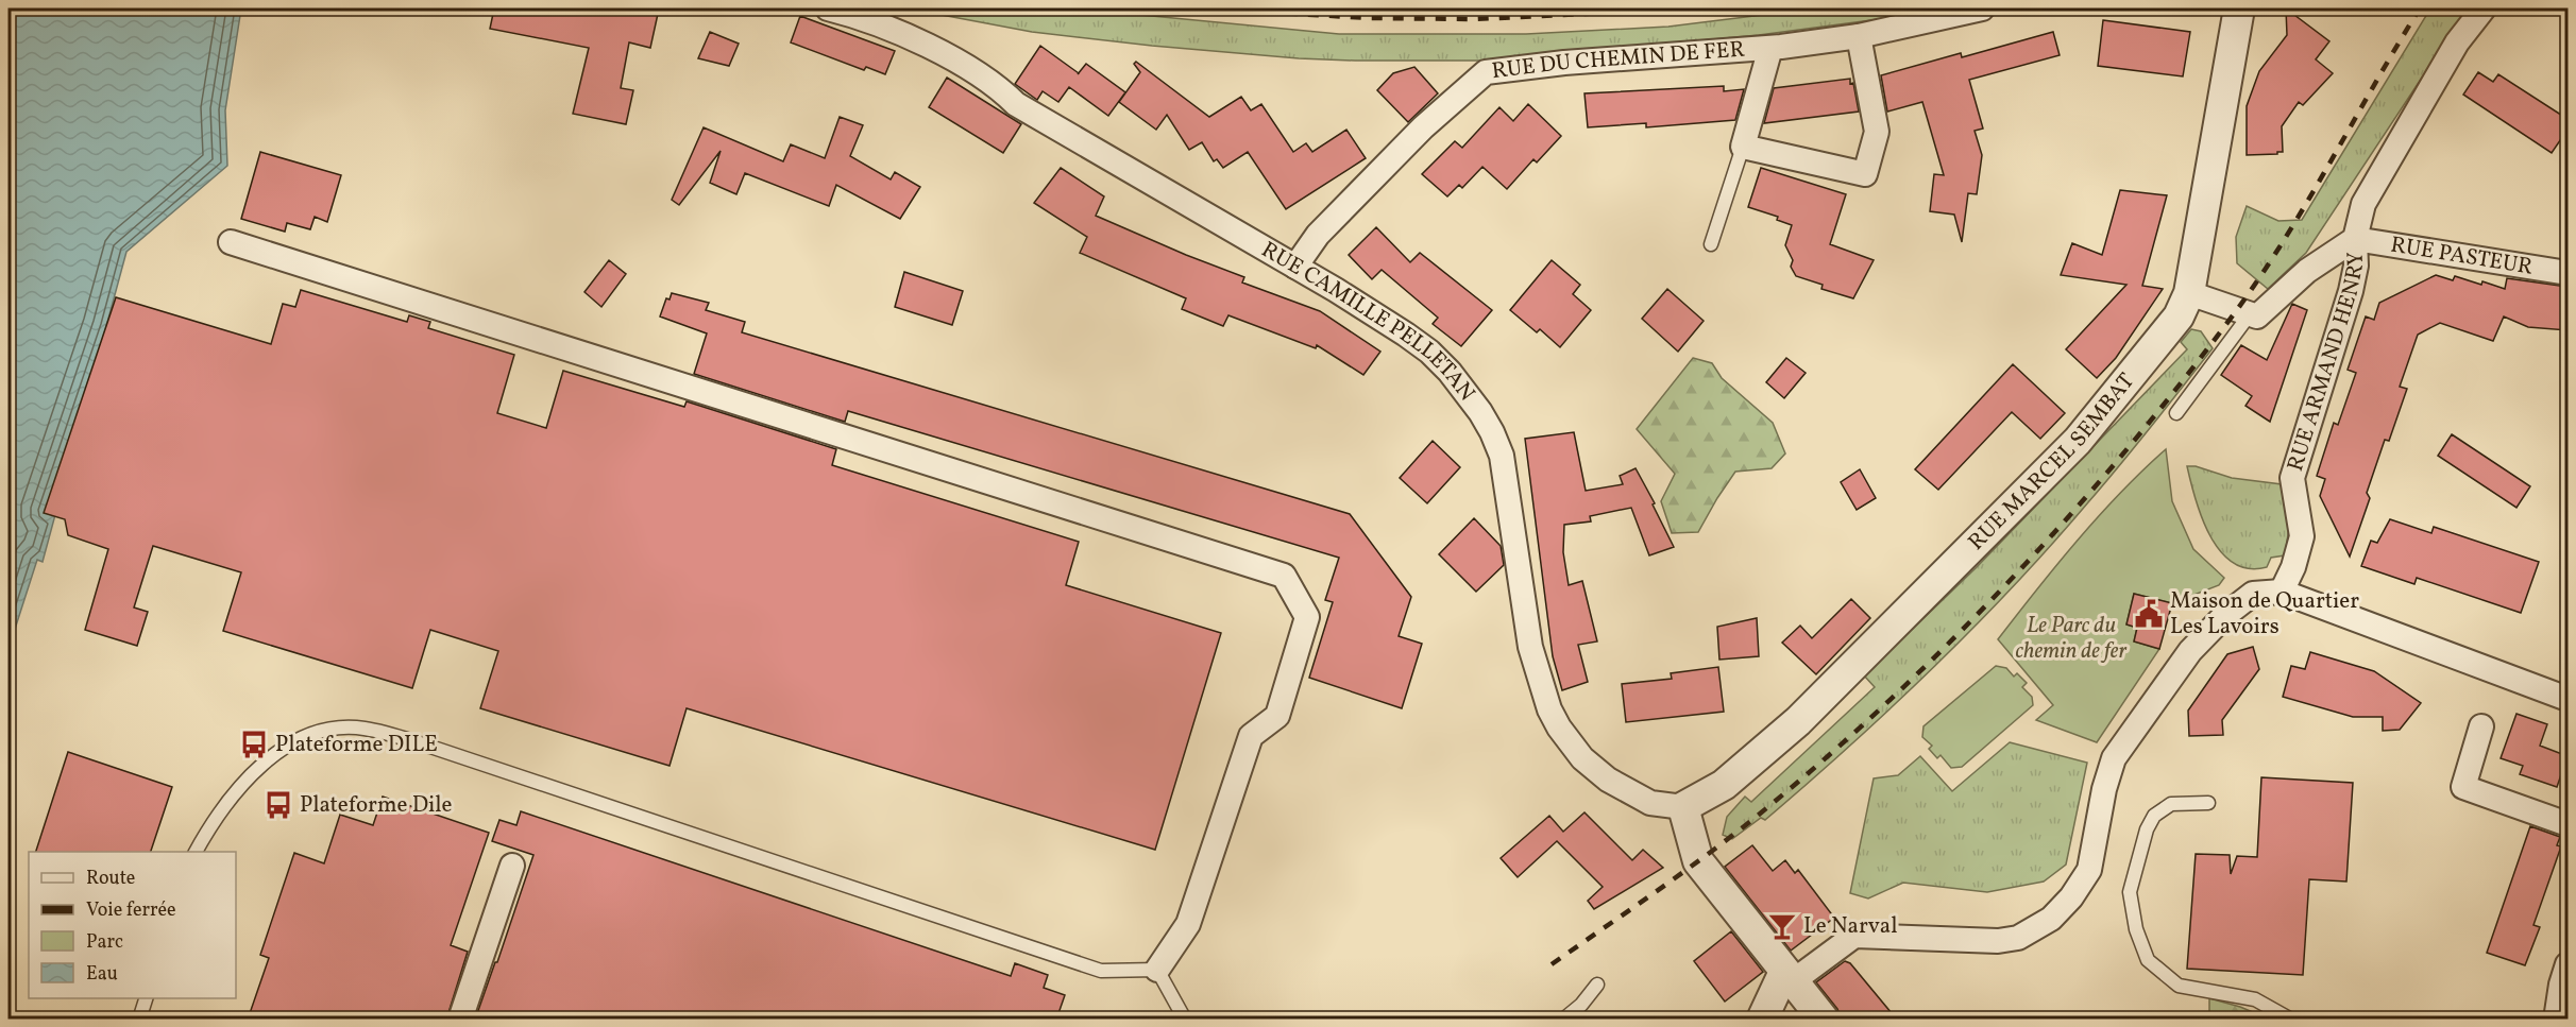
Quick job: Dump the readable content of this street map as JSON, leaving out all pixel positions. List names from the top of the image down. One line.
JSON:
{"streets":{"street":["RUE DU CHEMIN DE FER","RUE PASTEUR","RUE CAMILLE PELLETAN","RUE ARMAND HENRY","RUE MARCEL SEMBAT"]},"crossings":[["RUE DU CHEMIN DE FER","RUE CAMILLE PELLETAN"],["RUE PASTEUR","RUE ARMAND HENRY"],["RUE CAMILLE PELLETAN","RUE MARCEL SEMBAT"]],"parks":["Le Parc du chemin de fer"],"places":{"public building":["Maison de Quartier Les Lavoirs"],"bus stop":["Plateforme DILE","Plateforme Dile"],"bar":["Le Narval"]},"legend":["Route","Voie ferrée","Parc","Eau"]}
